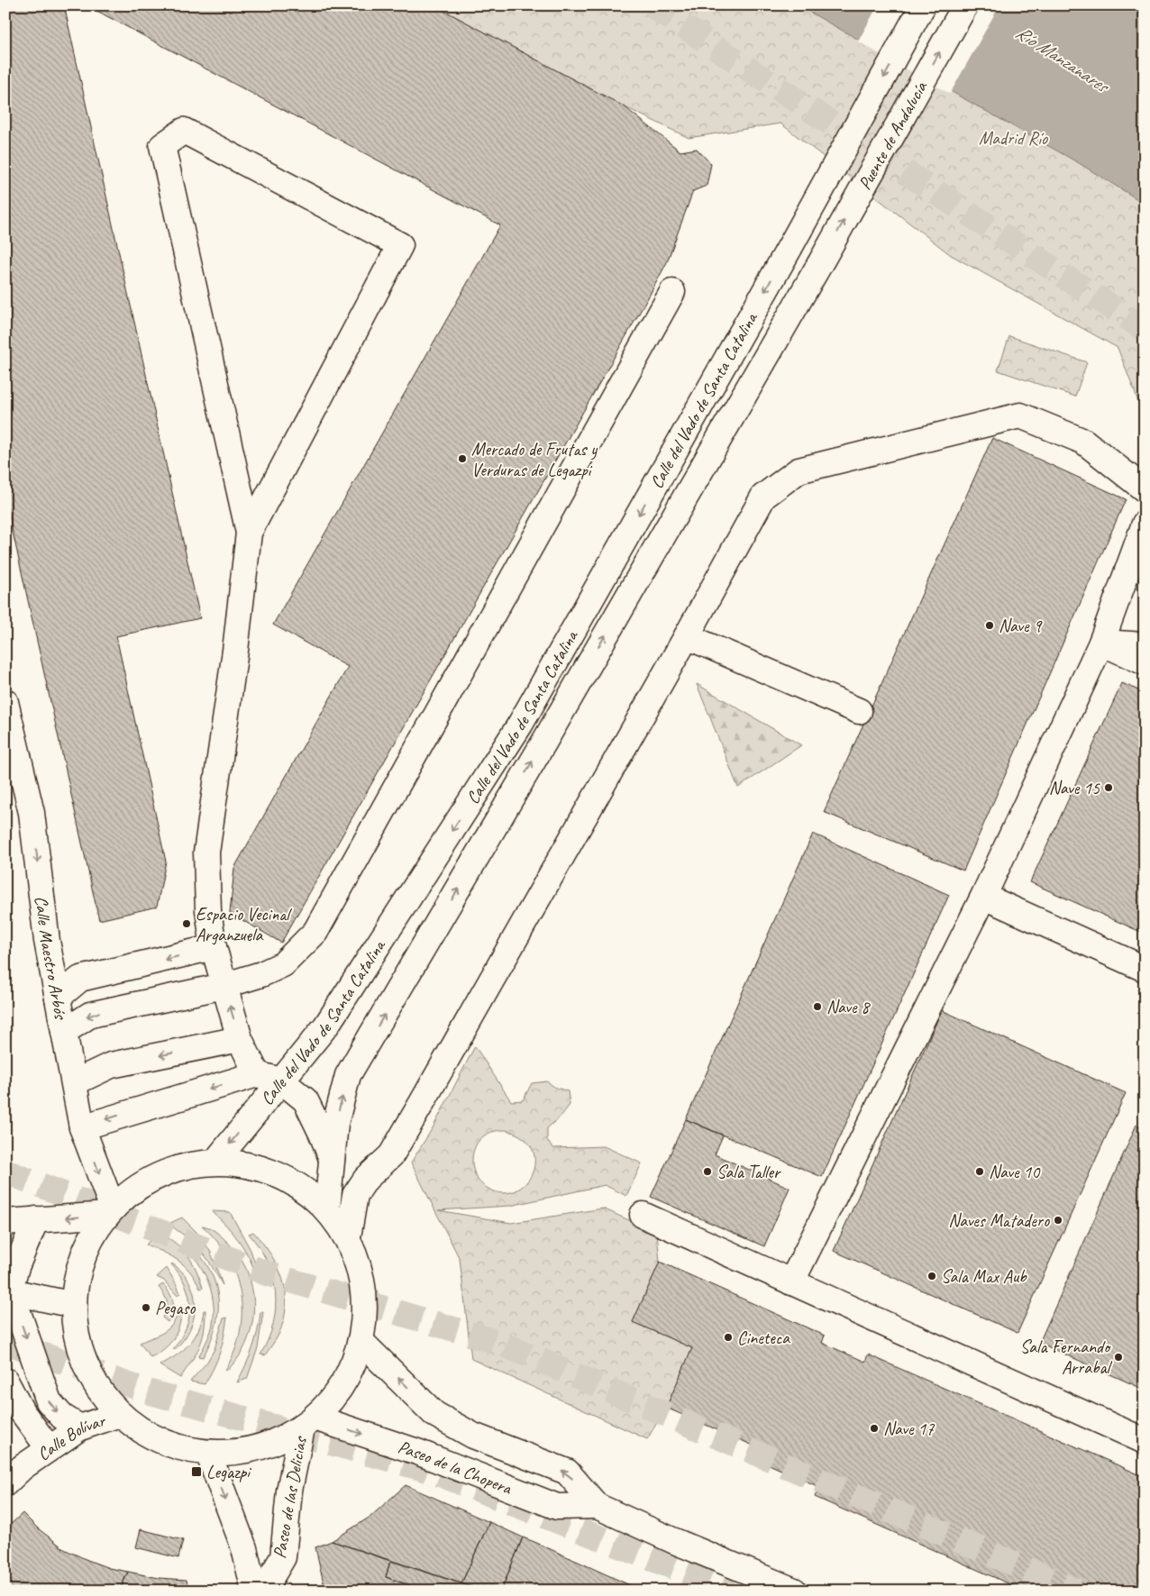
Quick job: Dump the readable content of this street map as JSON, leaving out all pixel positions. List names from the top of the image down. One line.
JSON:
{"streets":{"main road":["Puente de Andalucía","Calle del Vado de Santa Catalina","Calle Maestro Arbós","Calle Bolívar","Paseo de la Chopera","Paseo de las Delicias"]},"crossings":[["Puente de Andalucía","Calle del Vado de Santa Catalina"],["Paseo de la Chopera","Paseo de las Delicias"]],"one_way":["Paseo de las Delicias"],"water":["Río Manzanares"],"parks":["Madrid Río"],"places":{"other":["Mercado de Frutas y Verduras de Legazpi","Nave 9","Nave 15","Espacio Vecinal Arganzuela","Nave 8","Sala Taller","Nave 10","Naves Matadero","Sala Max Aub","Pegaso","Cineteca","Sala Fernando Arrabal","Nave 17"],"transit":["Legazpi"]}}
